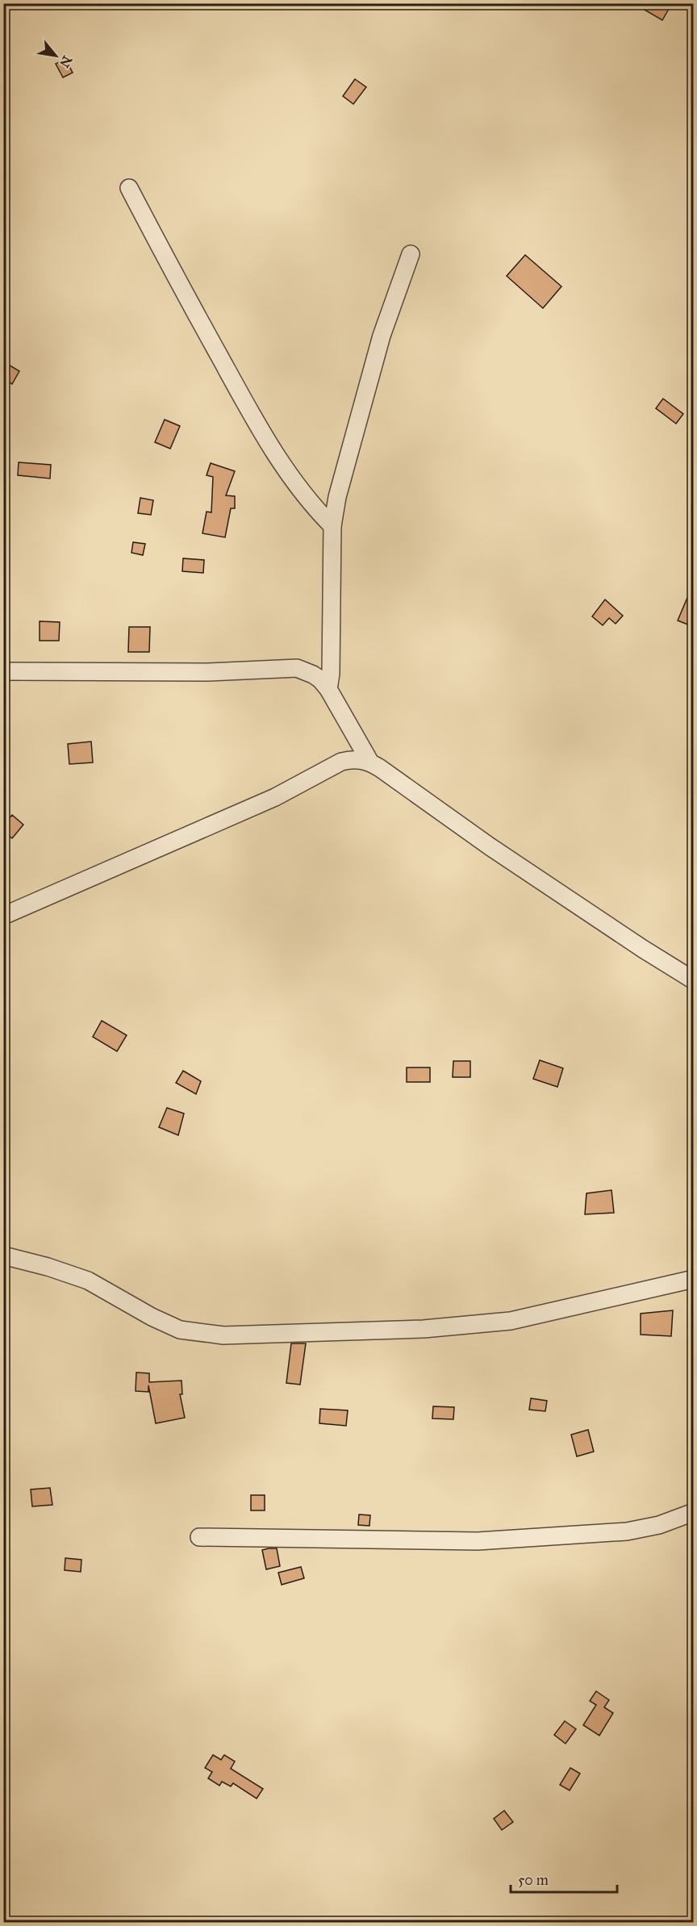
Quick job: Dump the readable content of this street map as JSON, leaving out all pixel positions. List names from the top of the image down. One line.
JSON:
{"scale_bar":"50 m","north":"bottom right"}
